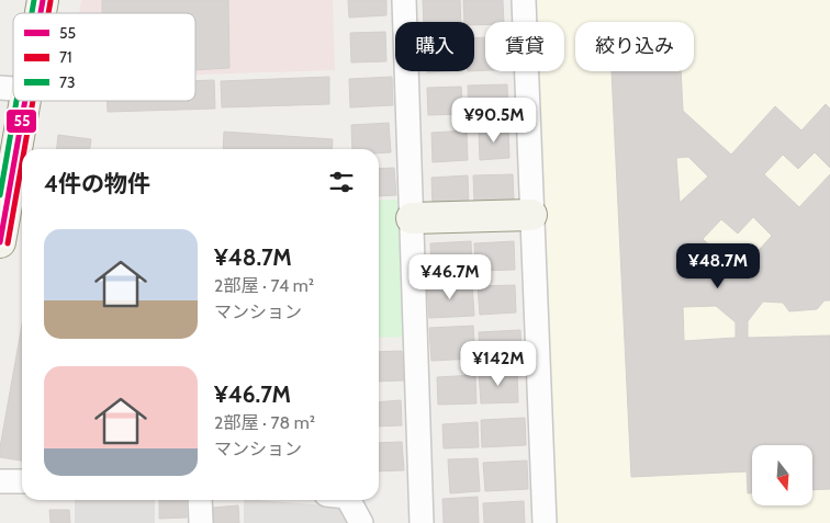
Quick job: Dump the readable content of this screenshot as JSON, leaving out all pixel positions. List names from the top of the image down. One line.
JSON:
{"lines":["transit line 55","transit line 73","transit line 71"],"legend":["55","71","73"],"north":"bottom","page":{"chip":["購入","賃貸","絞り込み"],"price":["¥90.5M","¥48.7M","¥46.7M","¥142M"],"heading":"4件の物件","list":[{"name":"¥48.7M","note":"2部屋 · 74 m² · マンション"},{"name":"¥46.7M","note":"2部屋 · 78 m² · マンション"}]}}
